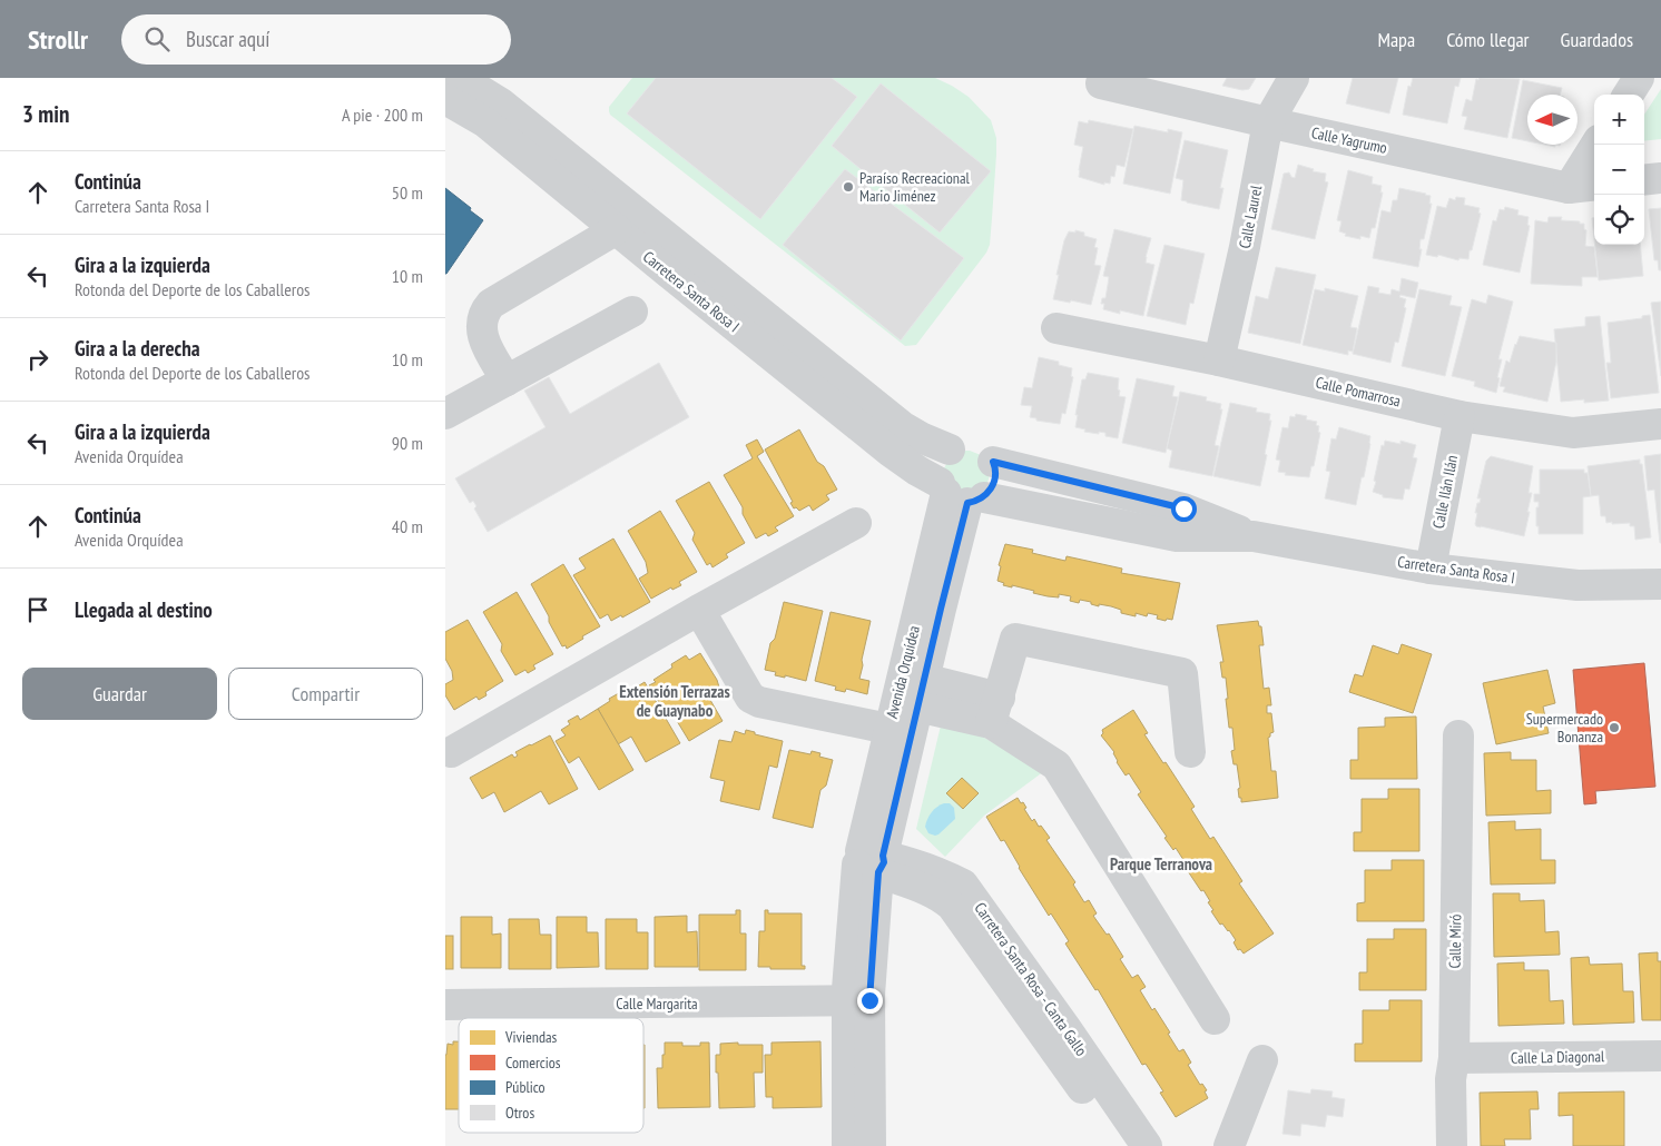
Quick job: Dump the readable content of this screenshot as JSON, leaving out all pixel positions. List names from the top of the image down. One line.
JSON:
{"streets":{"street":["Calle Yagrumo","Calle Laurel","Carretera Santa Rosa I","Calle Pomarrosa","Calle Ilán Ilán","Avenida Orquídea","Calle Miró","Carretera Santa Rosa - Canta Gallo","Calle Margarita","Calle La Diagonal"]},"crossings":[["Calle Yagrumo","Calle Laurel"],["Calle Laurel","Calle Pomarrosa"],["Carretera Santa Rosa I","Calle Ilán Ilán"],["Carretera Santa Rosa I","Avenida Orquídea"],["Calle Pomarrosa","Calle Ilán Ilán"],["Avenida Orquídea","Carretera Santa Rosa - Canta Gallo"],["Avenida Orquídea","Calle Margarita"],["Calle Miró","Calle La Diagonal"]],"districts":["Extensión Terrazas de Guaynabo","Parque Terranova"],"places":["Paraíso Recreacional Mario Jiménez","Supermercado Bonanza"],"legend":["Viviendas","Comercios","Público","Otros"],"north":"left","page":{"header":"Strollr","search":"Buscar aquí","nav":["Mapa","Cómo llegar","Guardados"],"heading":["3 min","A pie · 200 m"],"map_buttons":["+","−"],"list":[["Continúa","Carretera Santa Rosa I","50 m"],["Gira a la izquierda","Rotonda del Deporte de los Caballeros","10 m"],["Gira a la derecha","Rotonda del Deporte de los Caballeros","10 m"],["Gira a la izquierda","Avenida Orquídea","90 m"],["Continúa","Avenida Orquídea","40 m"],"Llegada al destino"],"buttons":["Guardar","Compartir"]}}
